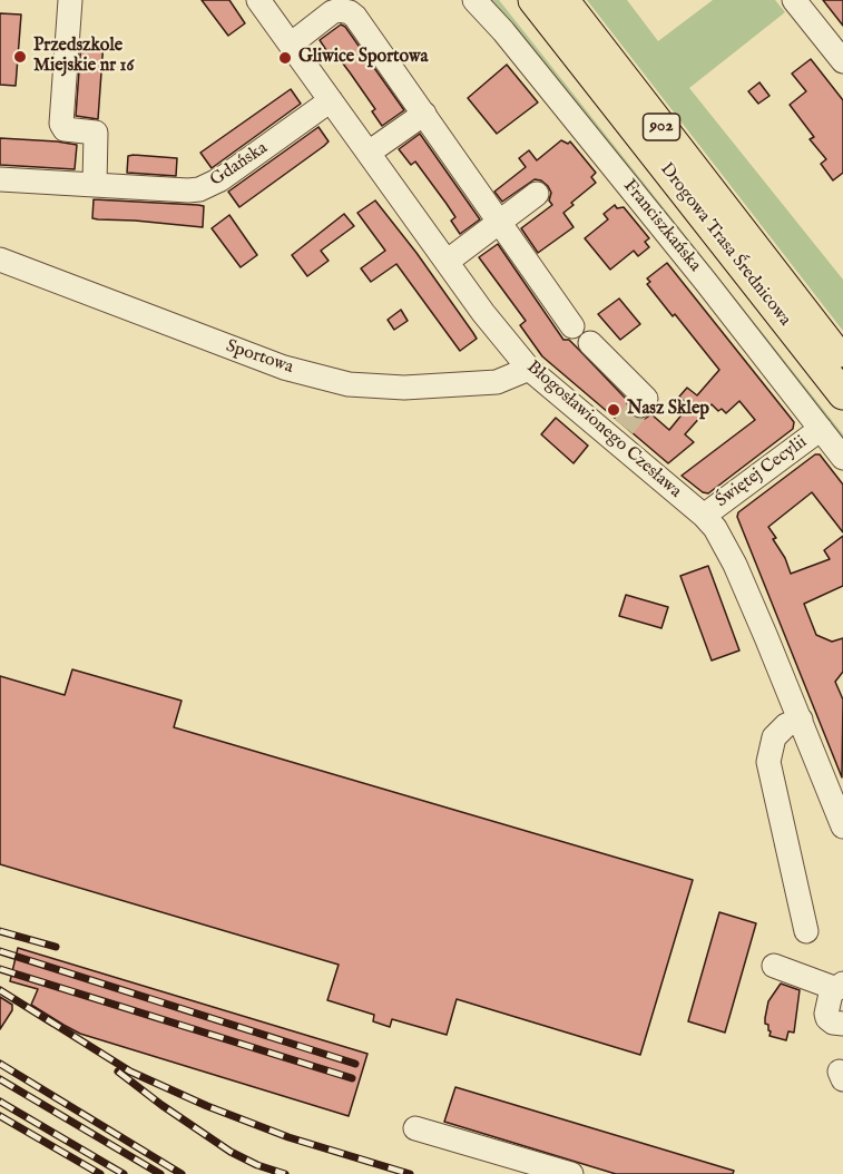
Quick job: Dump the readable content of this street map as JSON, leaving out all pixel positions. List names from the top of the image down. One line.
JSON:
{"streets":{"main road":["902","Drogowa Trasa Średnicowa"],"street":["Gdańska","Franciszkańska","Sportowa","Błogosławionego Czesława","Świętej Cecylii"]},"crossings":[["Gdańska","Błogosławionego Czesława"],["Franciszkańska","Świętej Cecylii"],["Sportowa","Błogosławionego Czesława"],["Błogosławionego Czesława","Świętej Cecylii"]],"places":["Przedszkole Miejskie nr 16","Gliwice Sportowa","Nasz Sklep"]}
